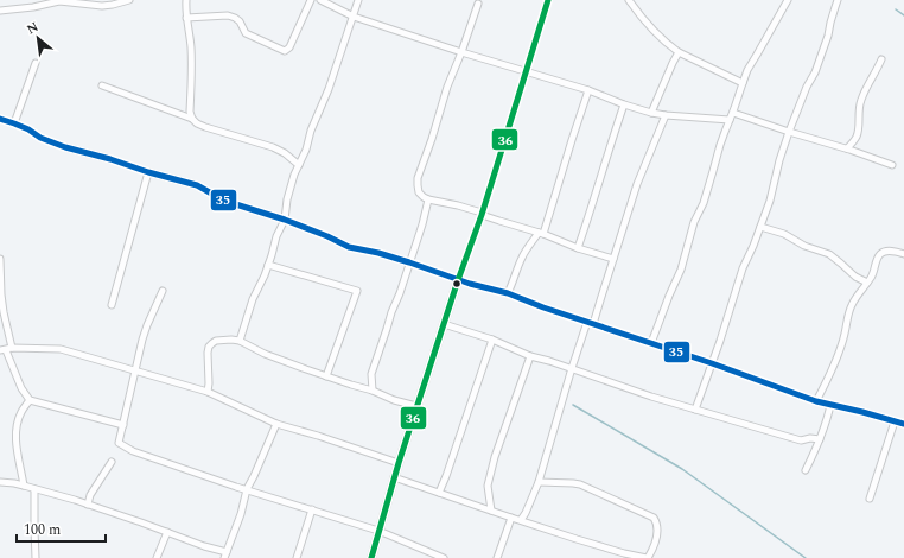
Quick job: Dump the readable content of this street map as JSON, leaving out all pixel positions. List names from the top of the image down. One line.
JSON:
{"lines":["transit line 36","transit line 35"],"scale_bar":"100 m","north":"top left"}
